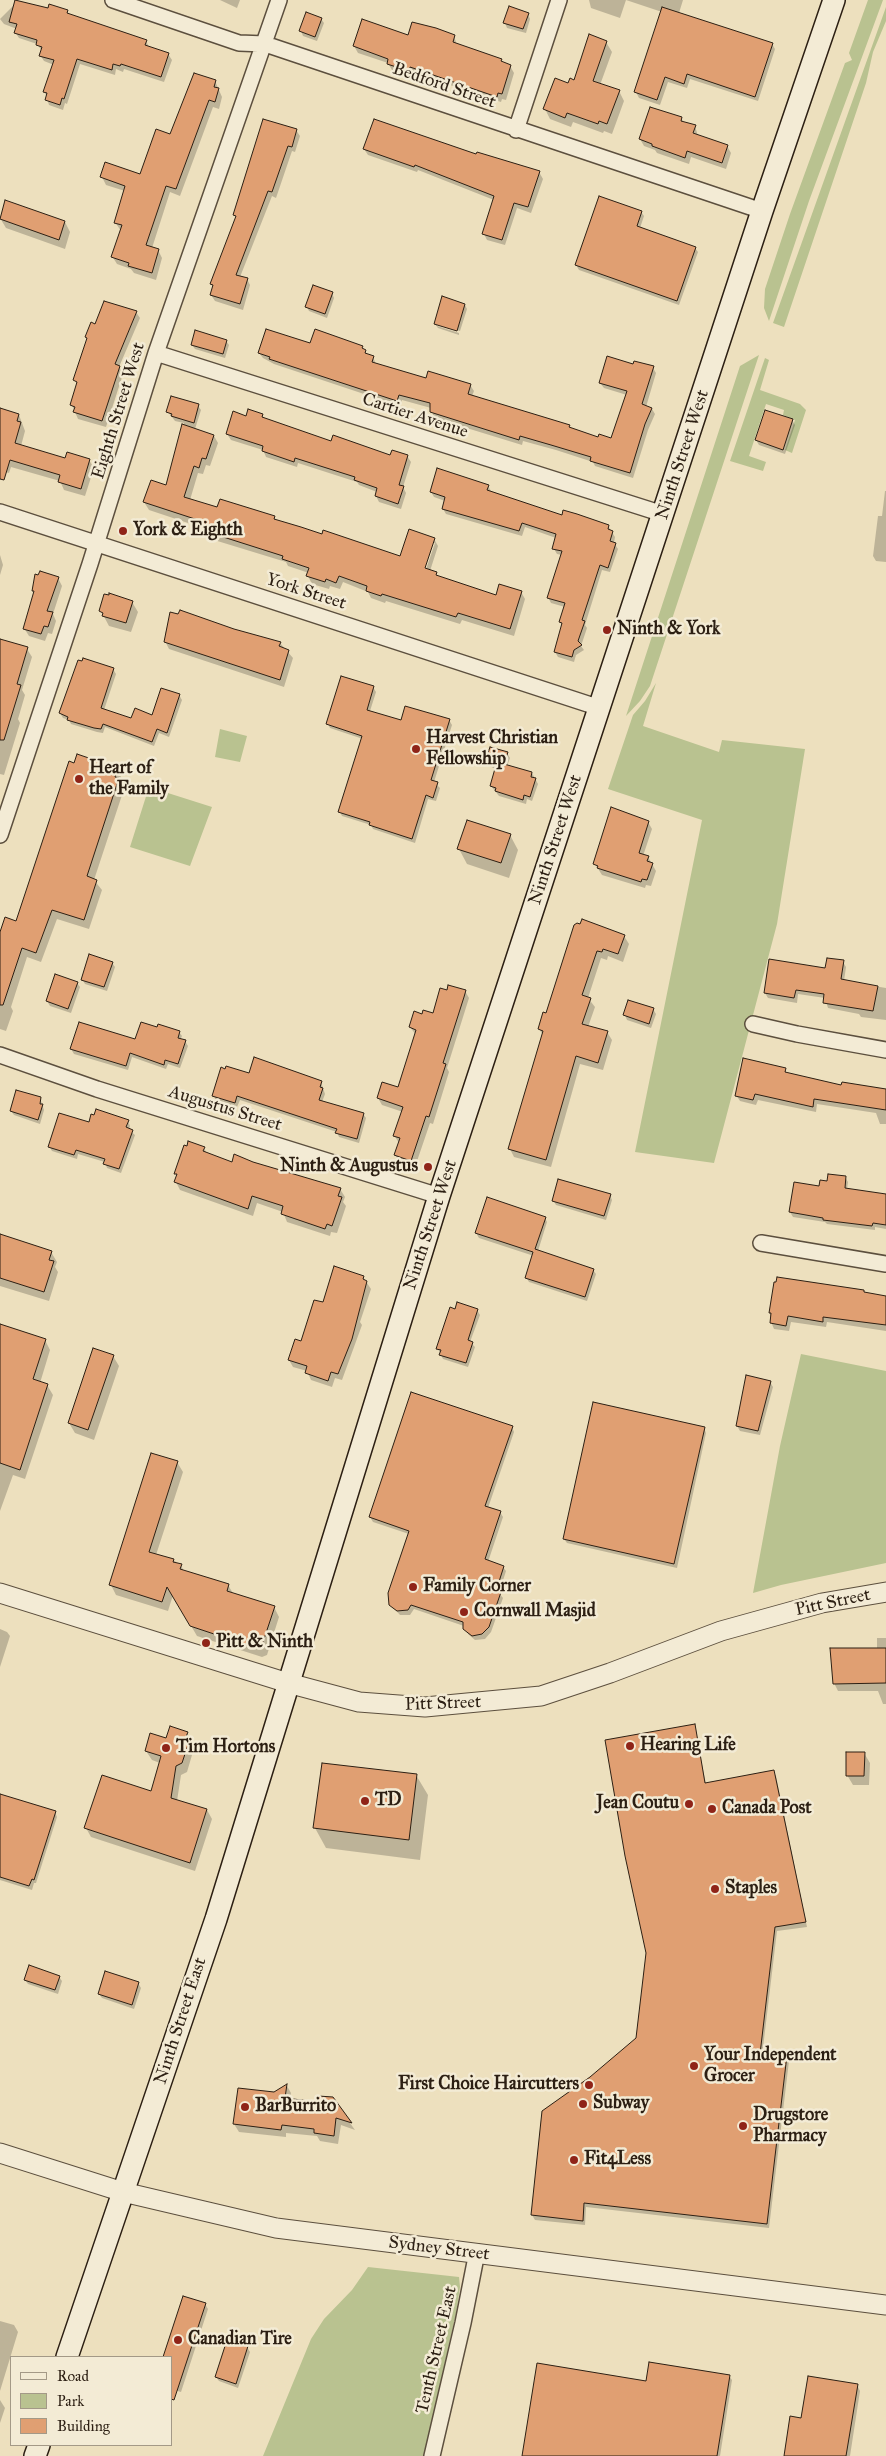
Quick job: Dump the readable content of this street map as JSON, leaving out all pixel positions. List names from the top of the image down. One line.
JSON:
{"streets":{"main road":["Ninth Street West","Ninth Street East"],"street":["Bedford Street","Eighth Street West","Cartier Avenue","York Street","Augustus Street","Pitt Street","Sydney Street","Tenth Street East"]},"crossings":[["Bedford Street","Eighth Street West"],["Bedford Street","Ninth Street West"],["Eighth Street West","Cartier Avenue"],["Eighth Street West","York Street"],["Cartier Avenue","Ninth Street West"],["Ninth Street West","York Street"],["Ninth Street West","Augustus Street"],["Ninth Street West","Pitt Street"],["Ninth Street West","Ninth Street East"],["Pitt Street","Ninth Street East"],["Ninth Street East","Sydney Street"],["Sydney Street","Tenth Street East"]],"places":["York & Eighth","Ninth & York","Harvest Christian Fellowship","Heart of the Family","Ninth & Augustus","Family Corner","Cornwall Masjid","Pitt & Ninth","Hearing Life","Tim Hortons","TD","Jean Coutu","Canada Post","Staples","Your Independent Grocer","First Choice Haircutters","Subway","BarBurrito","Drugstore Pharmacy","Fit4Less","Canadian Tire"],"legend":["Road","Park","Building"]}
